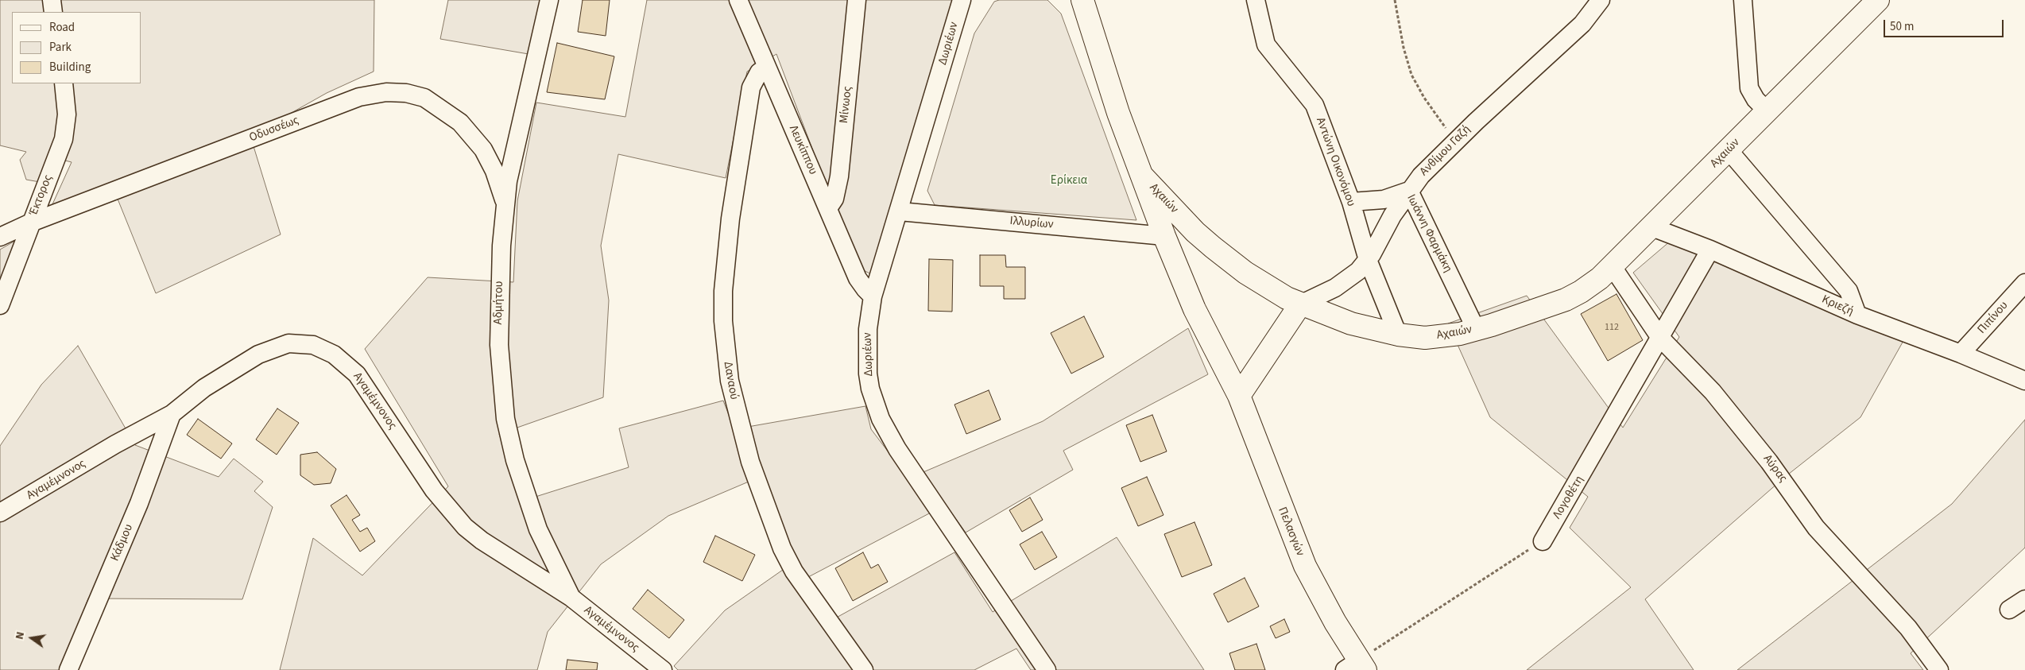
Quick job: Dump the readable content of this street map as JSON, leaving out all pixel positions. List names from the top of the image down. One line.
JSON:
{"streets":{"main road":["Αχαιών","Πελασγών"],"street":["Δωριέων","Μίνωος","Οδυσσέως","Λευκίππου","Ανθίμου Γαζή","Αντώνη Οικονόμου","Έκτορος","Ιλλυρίων","Ιωάννη Φαρμάκη","Αδμήτου","Κριεζή","Πιπίνου","Δαναού","Αγαμέμνονος","Αύρας","Λογοθέτη","Κάδμου"]},"crossings":[["Δωριέων","Λευκίππου"],["Δωριέων","Ιλλυρίων"],["Μίνωος","Λευκίππου"],["Οδυσσέως","Έκτορος"],["Οδυσσέως","Αδμήτου"],["Λευκίππου","Δαναού"],["Ανθίμου Γαζή","Αχαιών"],["Ανθίμου Γαζή","Αντώνη Οικονόμου"],["Ανθίμου Γαζή","Ιωάννη Φαρμάκη"],["Αχαιών","Αντώνη Οικονόμου"],["Αχαιών","Ιωάννη Φαρμάκη"],["Αχαιών","Κριεζή"],["Αχαιών","Αύρας"],["Αχαιών","Πελασγών"],["Αντώνη Οικονόμου","Ιωάννη Φαρμάκη"],["Ιλλυρίων","Πελασγών"],["Αδμήτου","Αγαμέμνονος"],["Κριεζή","Πιπίνου"],["Κριεζή","Λογοθέτη"],["Αγαμέμνονος","Κάδμου"],["Αύρας","Λογοθέτη"]],"parks":["Ερίκεια"],"house_numbers":["112"],"legend":["Road","Park","Building"],"scale_bar":"50 m","north":"left"}
